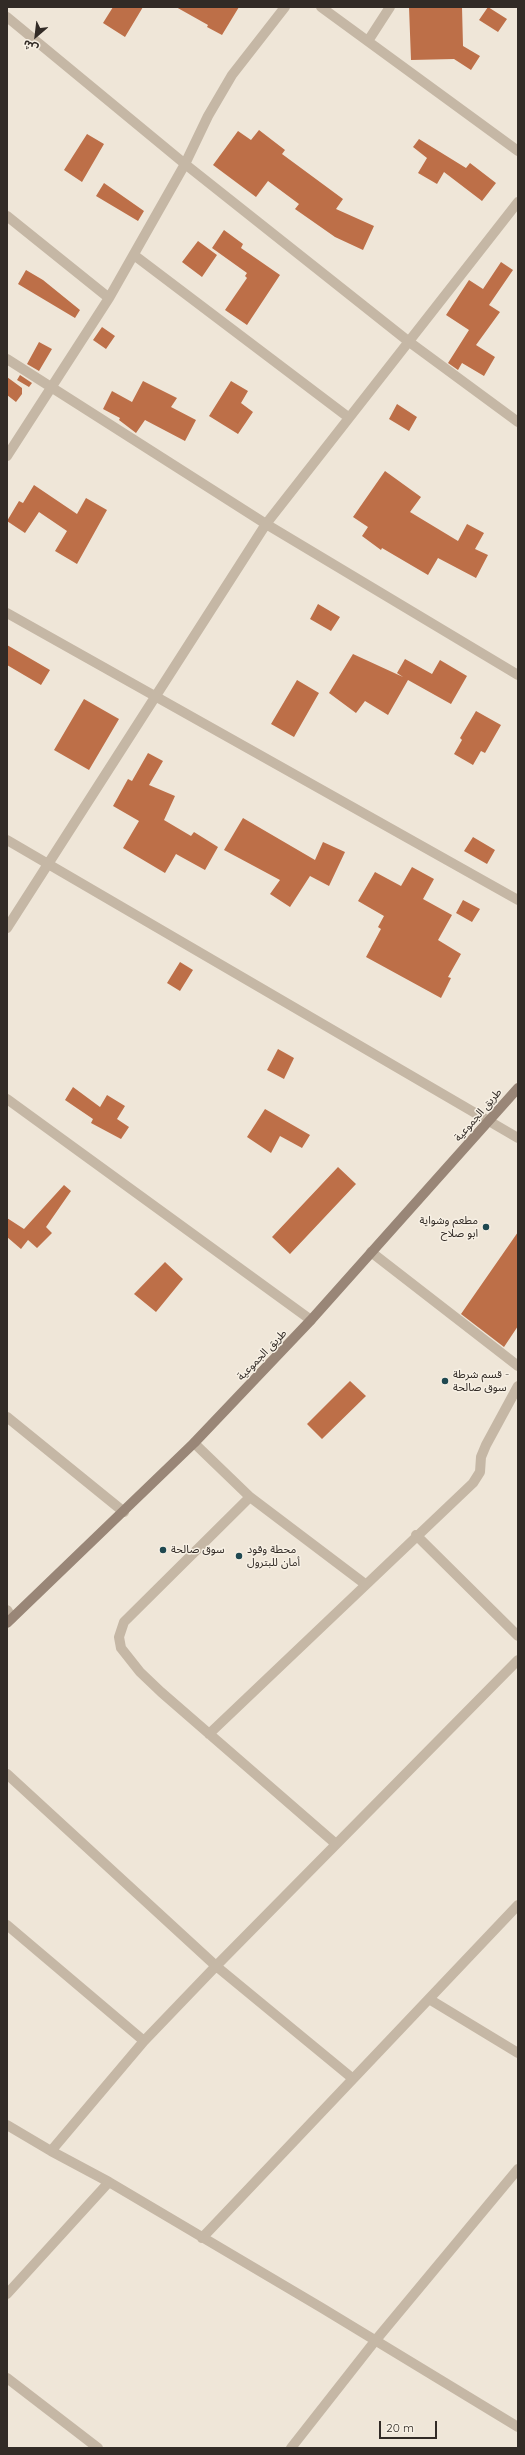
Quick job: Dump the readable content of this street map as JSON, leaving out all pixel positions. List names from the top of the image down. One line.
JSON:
{"streets":{"main road":["طريق الجموعية"]},"places":["مطعم وشواية ابو صلاح","قسم شرطة - سوق صالحة","سوق صالحة","محطة وقود أمان للبترول"],"scale_bar":"20 m","north":"bottom left"}
